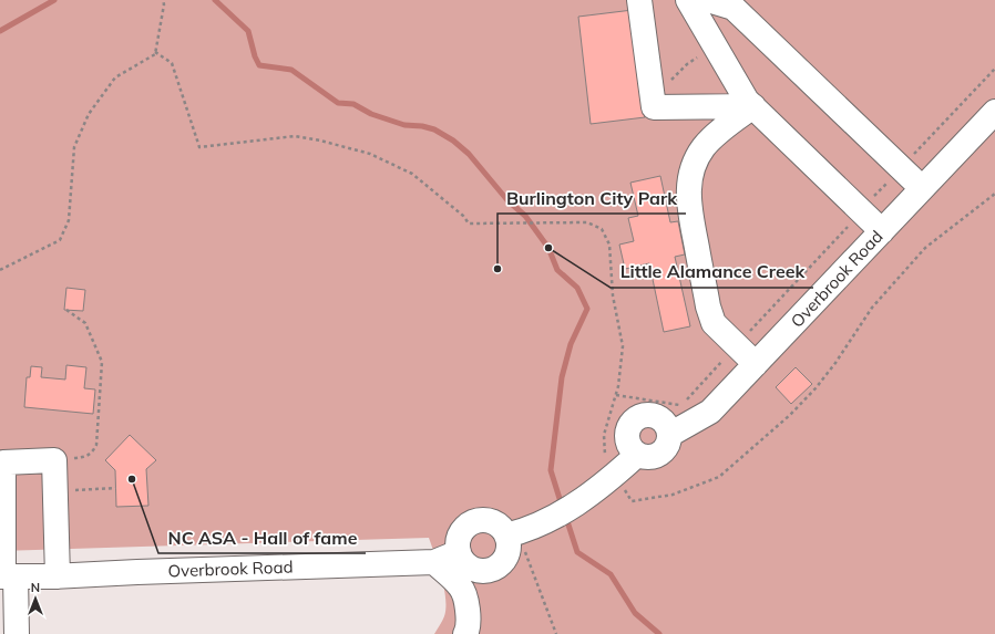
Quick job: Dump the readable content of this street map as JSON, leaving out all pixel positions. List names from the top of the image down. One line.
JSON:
{"streets":{"street":["Overbrook Road"]},"places":["Little Alamance Creek","Burlington City Park","NC ASA - Hall of fame"],"north":"top"}
